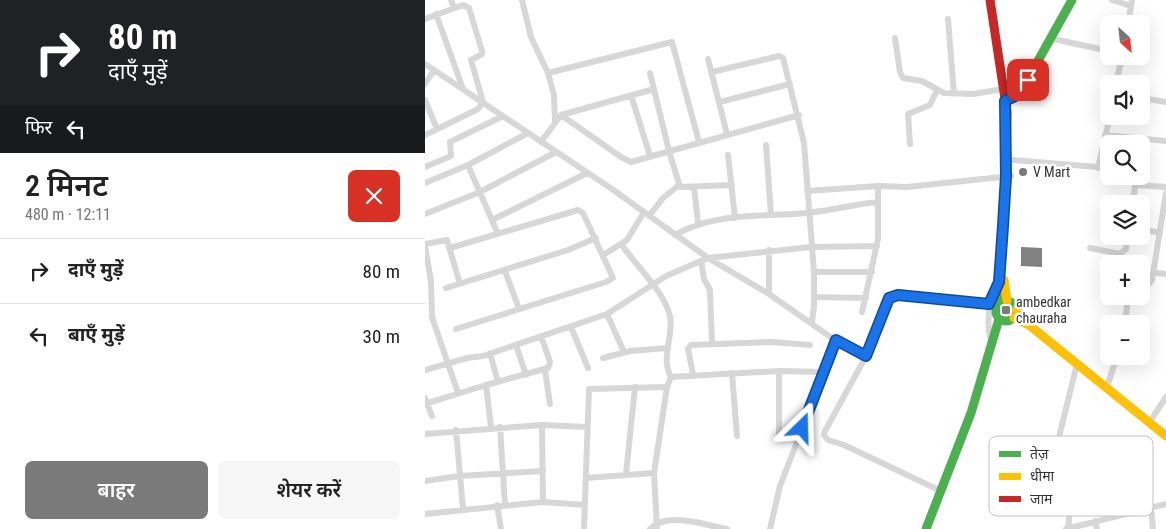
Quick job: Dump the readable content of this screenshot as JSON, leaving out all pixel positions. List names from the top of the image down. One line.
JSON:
{"places":{"other":["V Mart"],"transit":["ambedkar chauraha"]},"legend":["तेज़","धीमा","जाम"],"north":"bottom right","page":{"turn":["80 m","दाएँ मुड़ें"],"map_buttons":["+","−"],"then":"फिर","heading":["2 मिनट","480 m · 12:11"],"list":[{"name":"दाएँ मुड़ें","value":"80 m"},{"name":"बाएँ मुड़ें","value":"30 m"}],"buttons":["बाहर","शेयर करें"]}}
